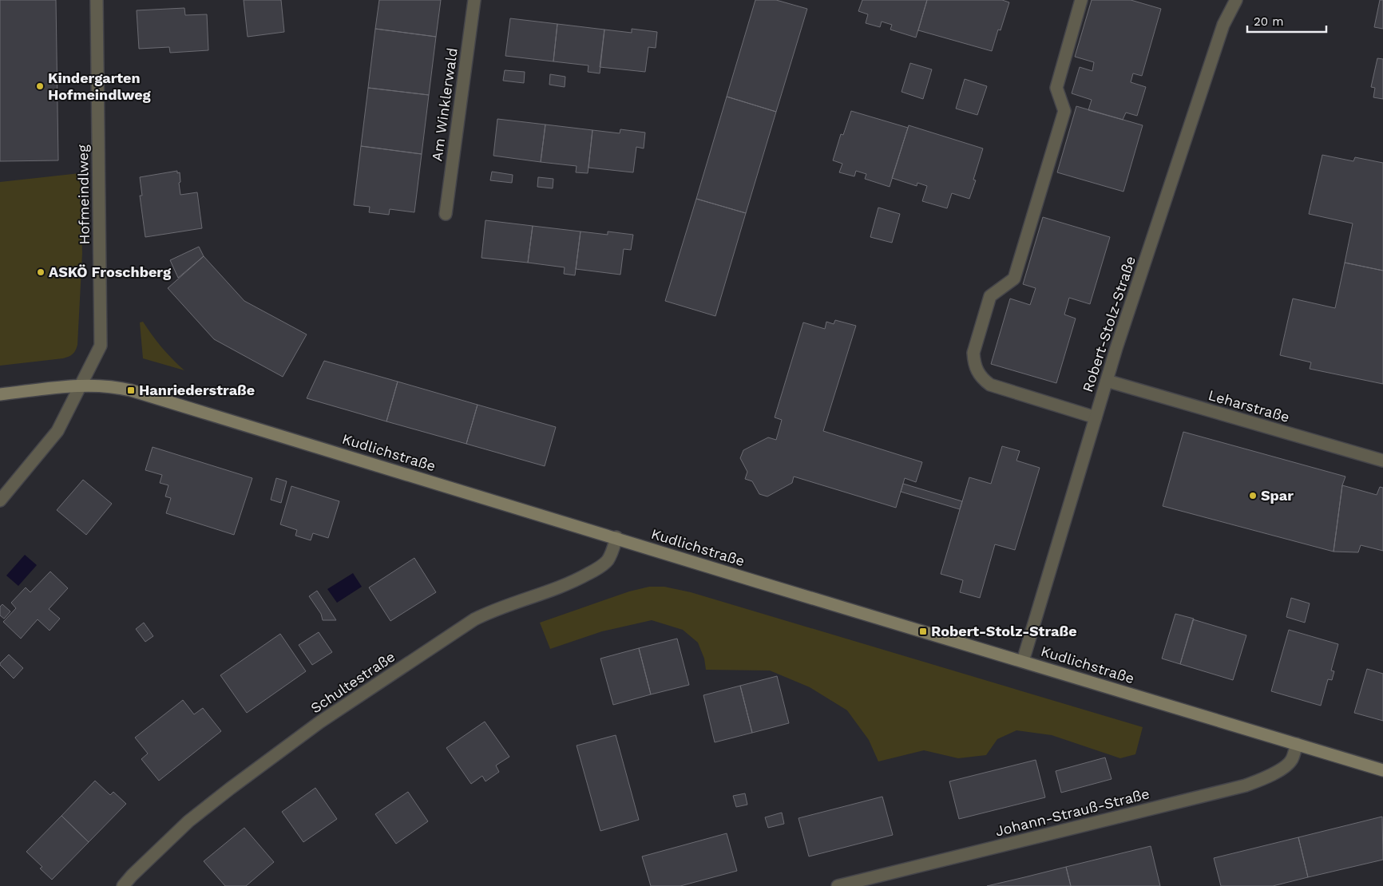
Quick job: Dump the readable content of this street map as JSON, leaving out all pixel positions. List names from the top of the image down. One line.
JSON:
{"streets":{"street":["Am Winklerwald","Hofmeindlweg","Robert-Stolz-Straße","Leharstraße","Kudlichstraße","Schultestraße","Johann-Strauß-Straße"]},"crossings":[["Hofmeindlweg","Kudlichstraße"],["Robert-Stolz-Straße","Leharstraße"],["Robert-Stolz-Straße","Kudlichstraße"],["Kudlichstraße","Schultestraße"],["Kudlichstraße","Johann-Strauß-Straße"]],"places":{"other":["Kindergarten Hofmeindlweg","ASKÖ Froschberg","Spar"],"transit":["Hanriederstraße","Robert-Stolz-Straße"]},"scale_bar":"20 m"}
